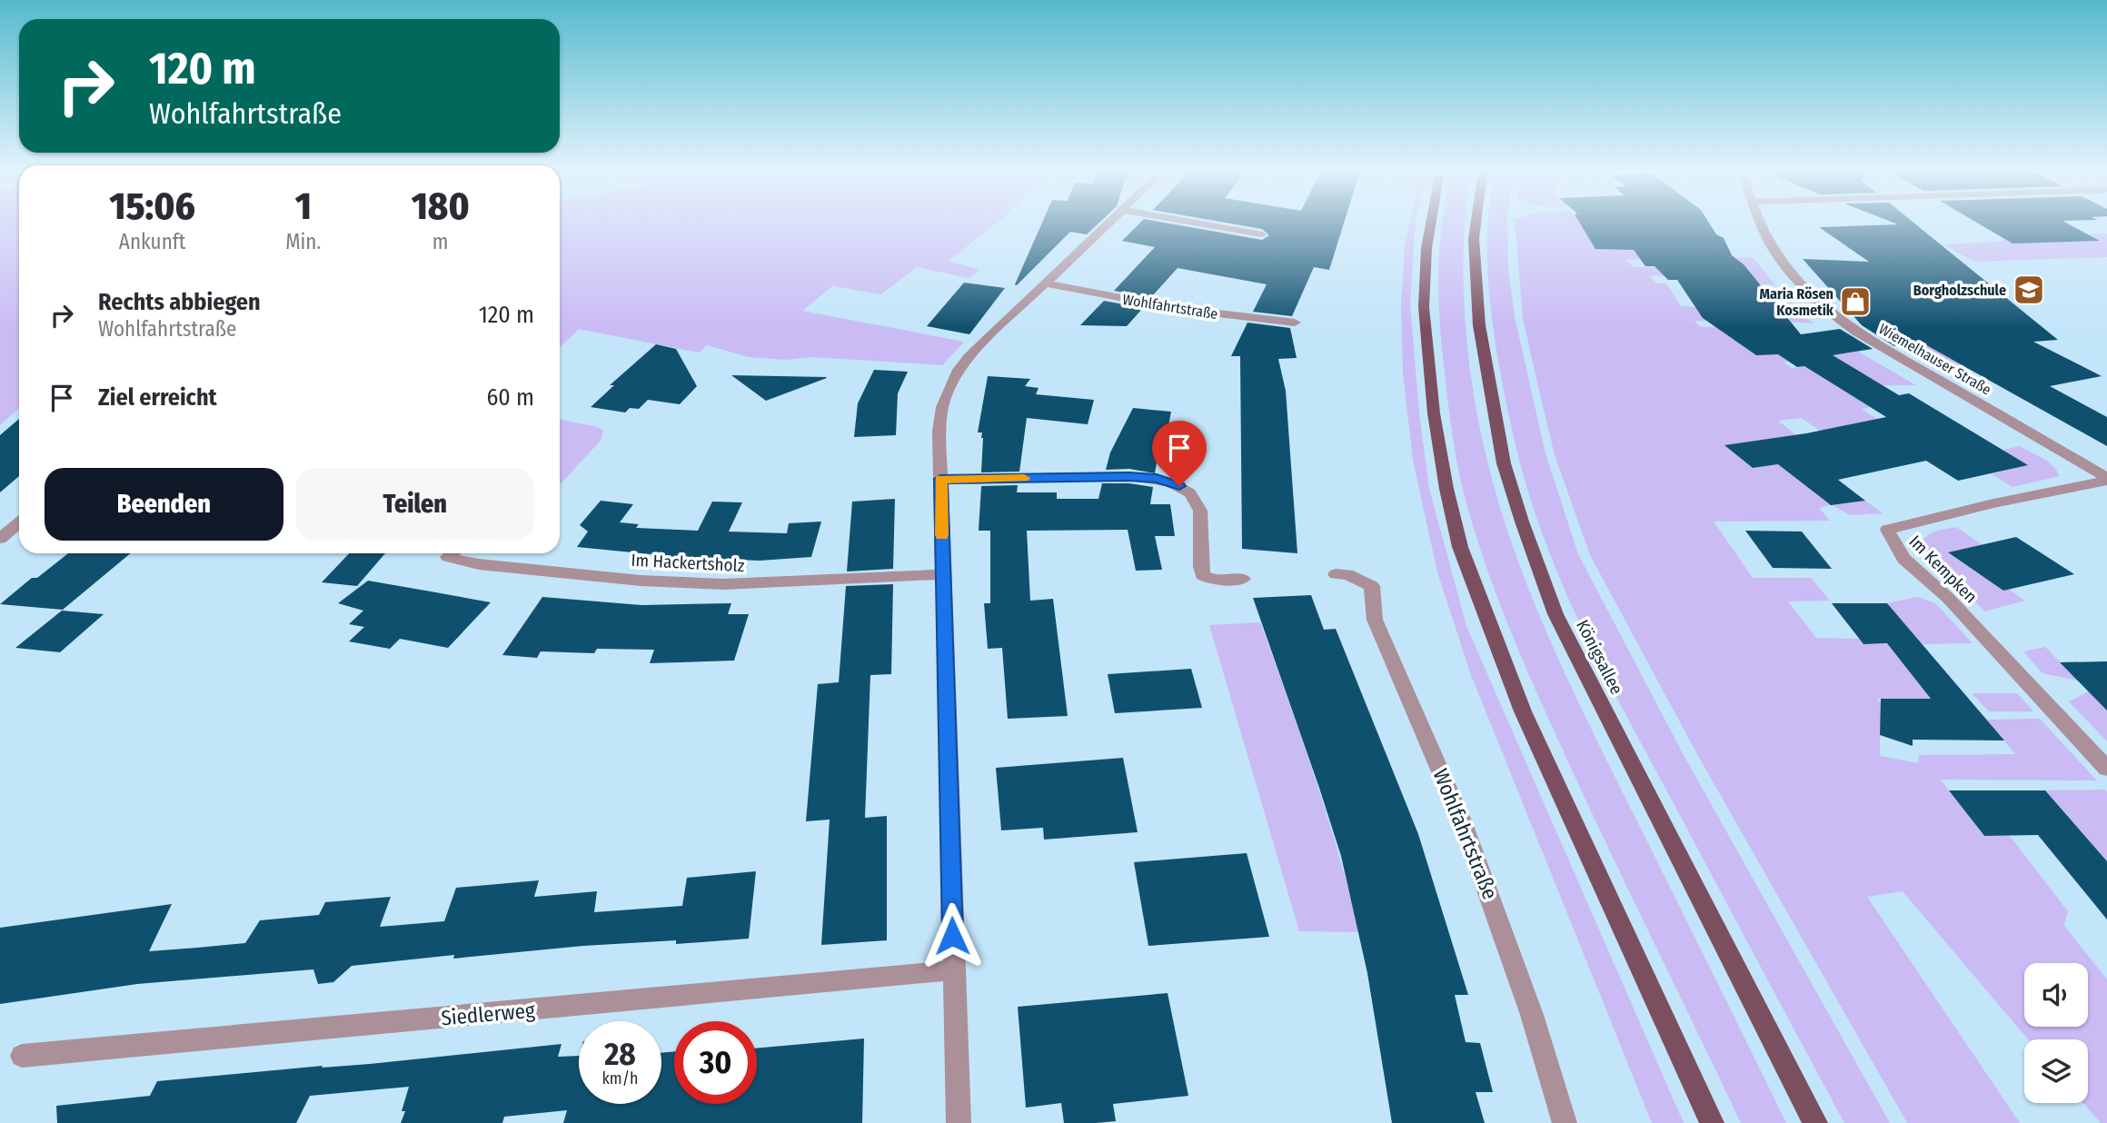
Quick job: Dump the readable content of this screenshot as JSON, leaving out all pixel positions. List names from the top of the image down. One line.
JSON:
{"streets":{"main road":["Königsallee"],"street":["Wohlfahrtstraße","Wiemelhauser Straße","Im Hackertsholz","Im Kempken","Siedlerweg"]},"crossings":[["Wiemelhauser Straße","Im Kempken"]],"places":{"school or university":["Borgholzschule"],"shop":["Maria Rösen Kosmetik"]},"page":{"turn":["120 m","Wohlfahrtstraße"],"eta":["15:06","Ankunft","1","Min.","180","m"],"list":[{"name":"Rechts abbiegen","note":"Wohlfahrtstraße","value":"120 m"},{"name":"Ziel erreicht","value":"60 m"}],"buttons":["Beenden","Teilen"],"speed":"28 km/h","limit":"30"}}
